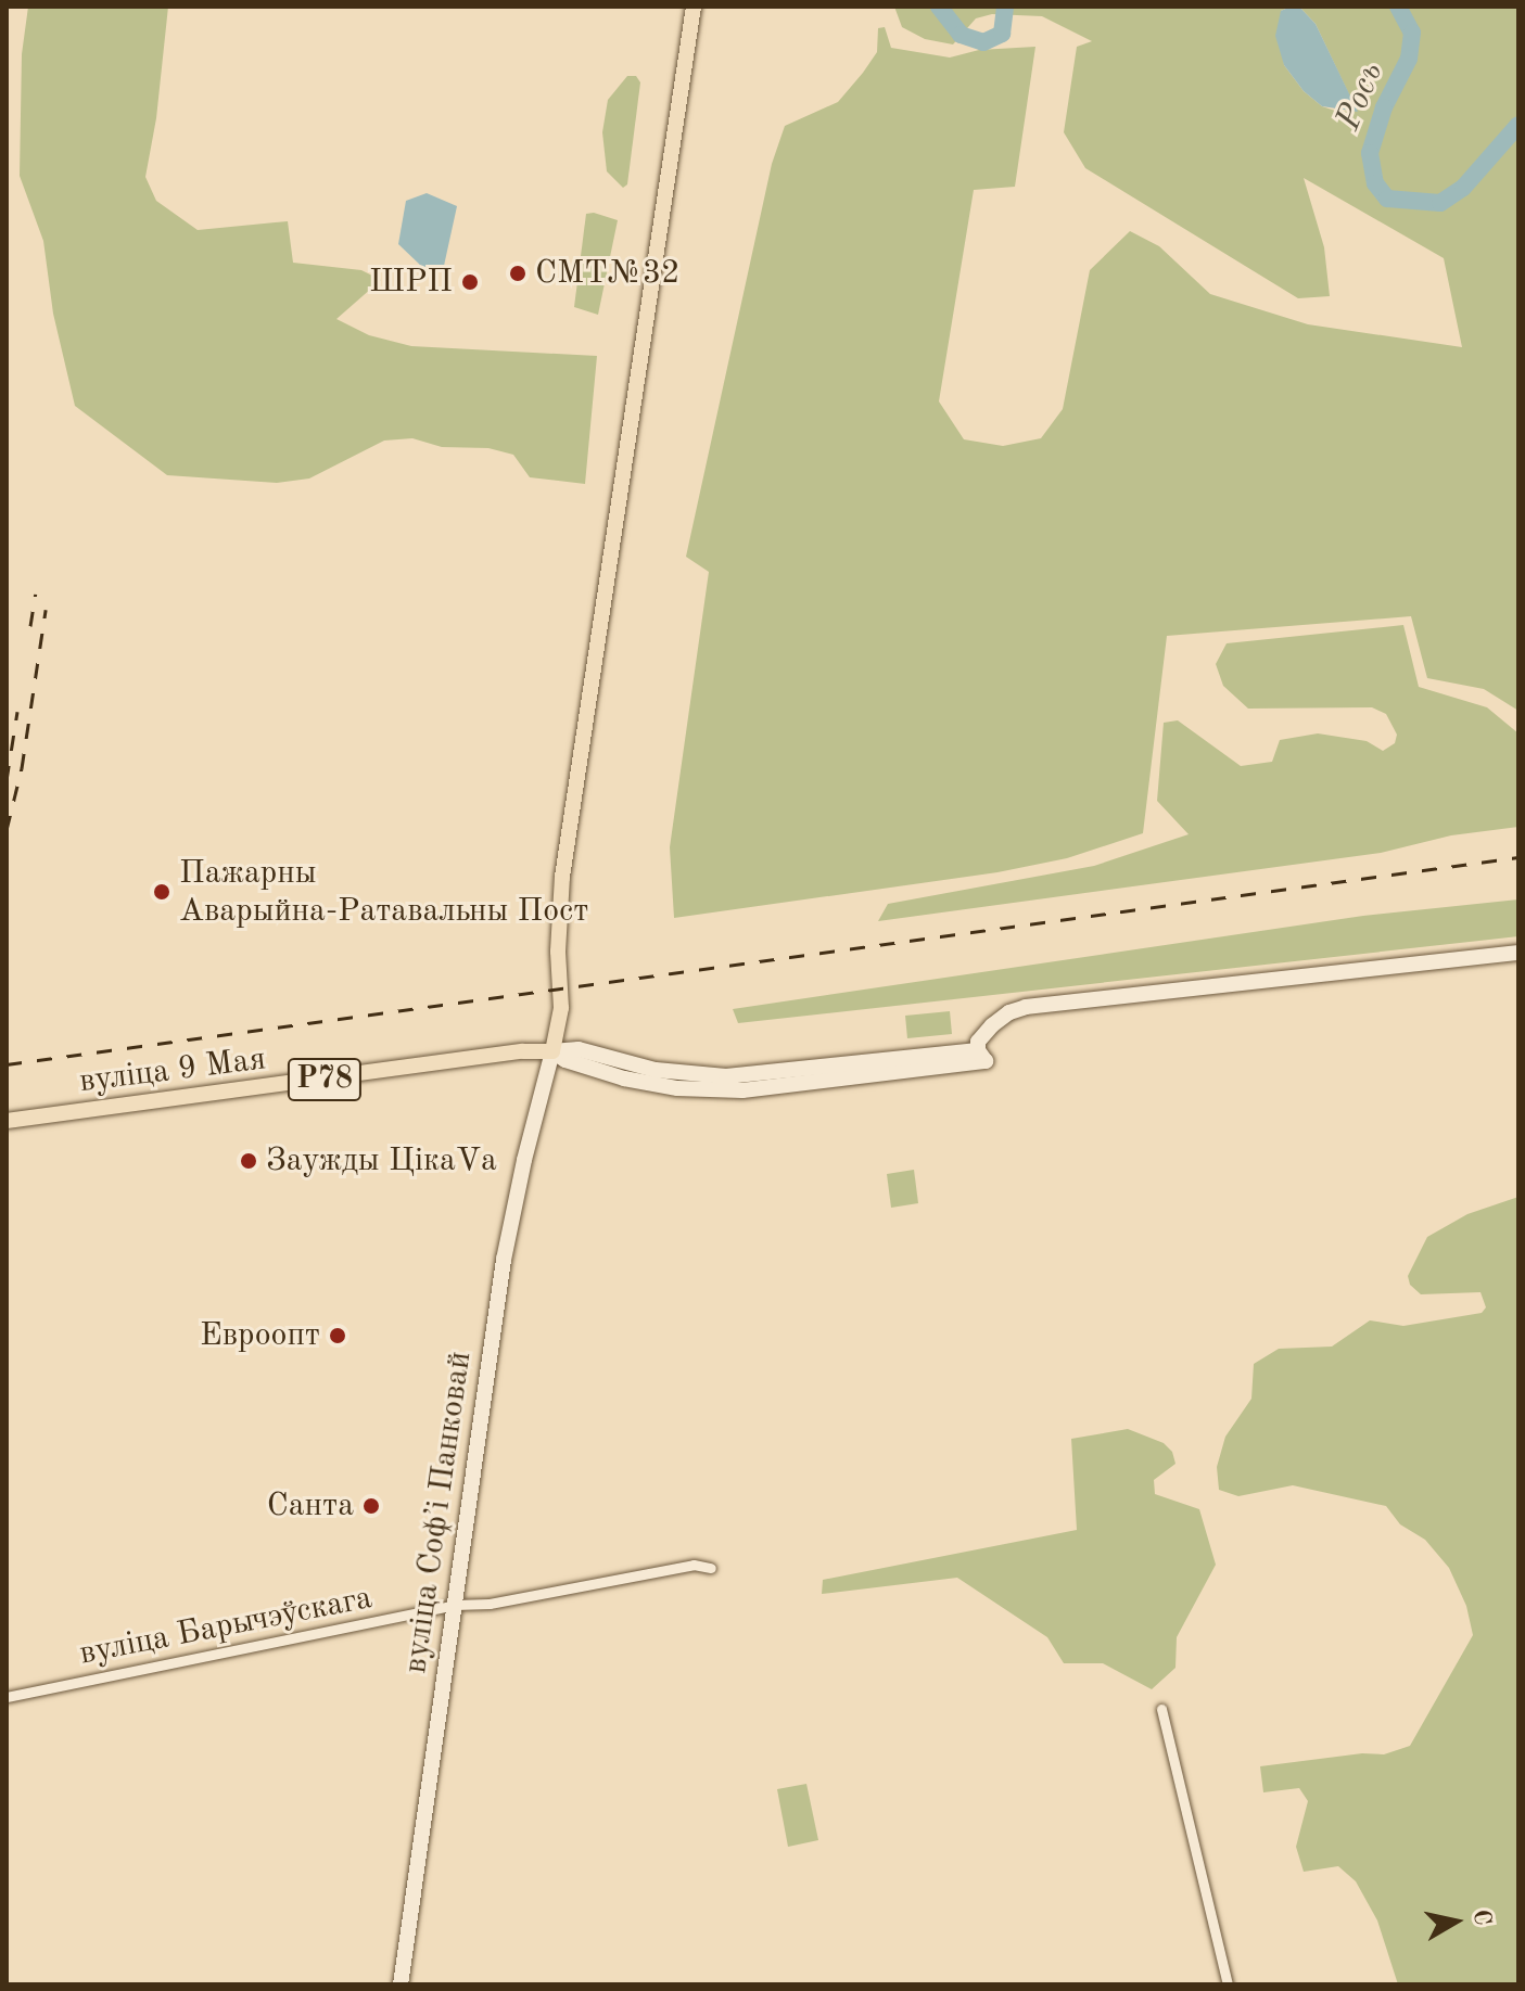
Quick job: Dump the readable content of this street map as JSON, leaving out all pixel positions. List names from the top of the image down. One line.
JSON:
{"streets":{"main road":["вуліца 9 Мая","Р78"],"street":["вуліца Софʼі Панковай","вуліца Барычэўскага"]},"crossings":[["вуліца 9 Мая","вуліца Софʼі Панковай"],["вуліца Софʼі Панковай","вуліца Барычэўскага"]],"water":["Рось"],"places":["СМТ№32","ШРП","Пажарны Аварыйна-Ратавальны Пост","Заужды ЦікаVа","Евроопт","Санта"],"north":"right"}
